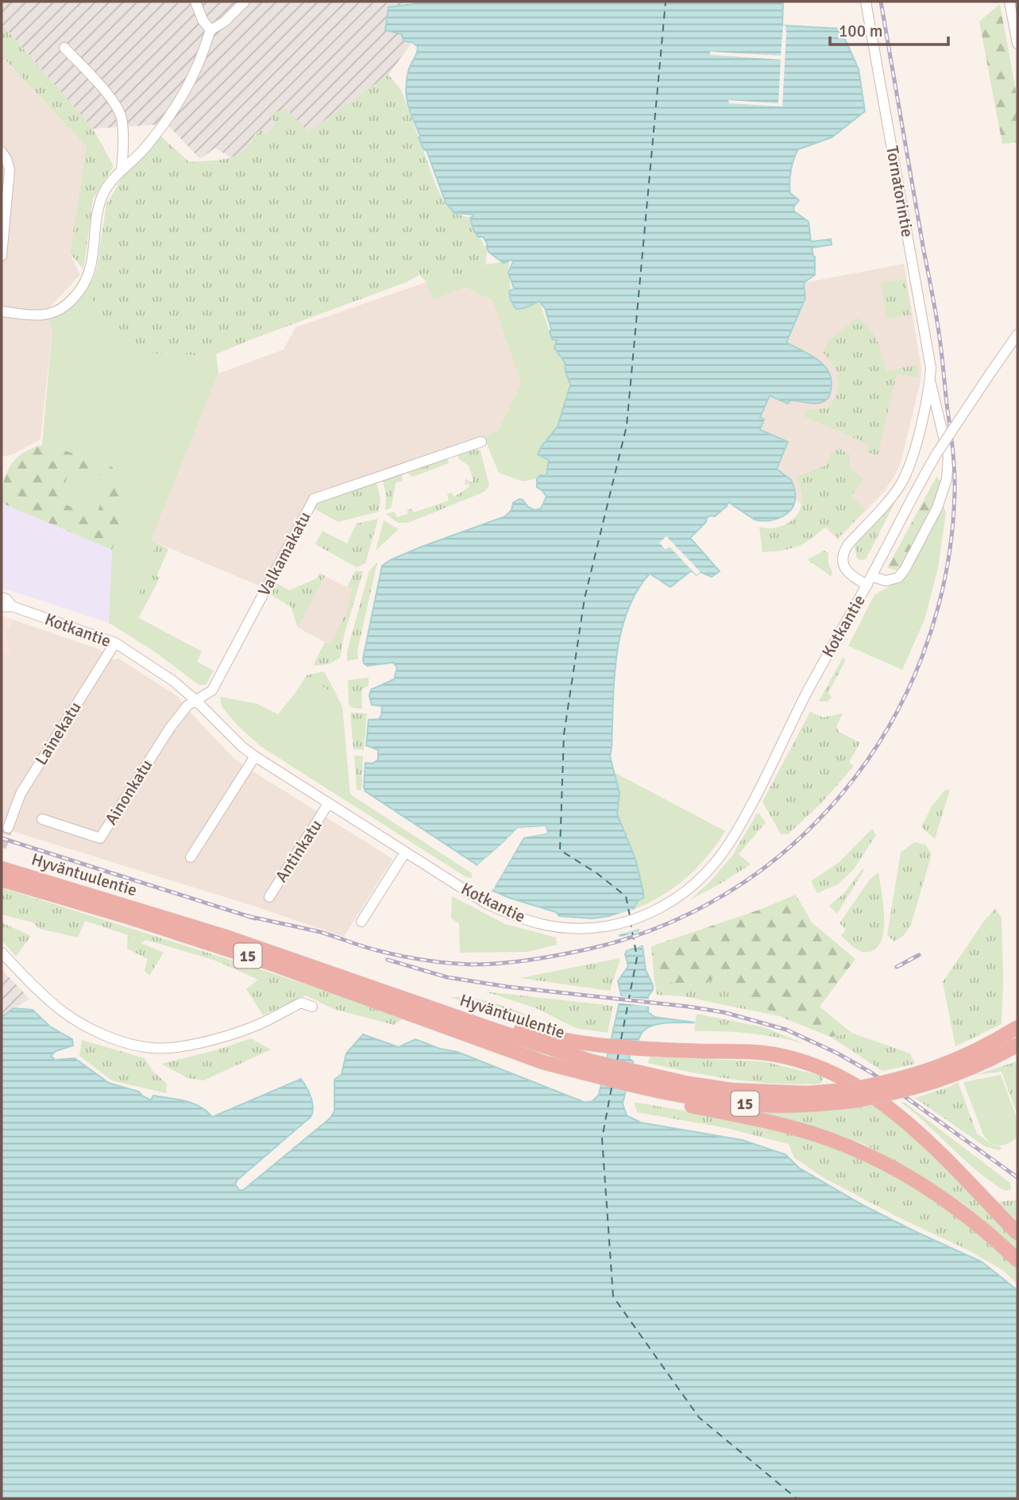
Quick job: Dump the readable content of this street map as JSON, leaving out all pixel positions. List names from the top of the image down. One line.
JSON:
{"streets":{"highway":["Hyväntuulentie","15"],"street":["Tornatorintie","Valkamakatu","Kotkantie","Lainekatu","Ainonkatu","Antinkatu"]},"crossings":[["Tornatorintie","Kotkantie"],["Valkamakatu","Kotkantie"],["Valkamakatu","Ainonkatu"],["Kotkantie","Lainekatu"],["Kotkantie","Ainonkatu"],["Kotkantie","Antinkatu"]],"scale_bar":"100 m"}
